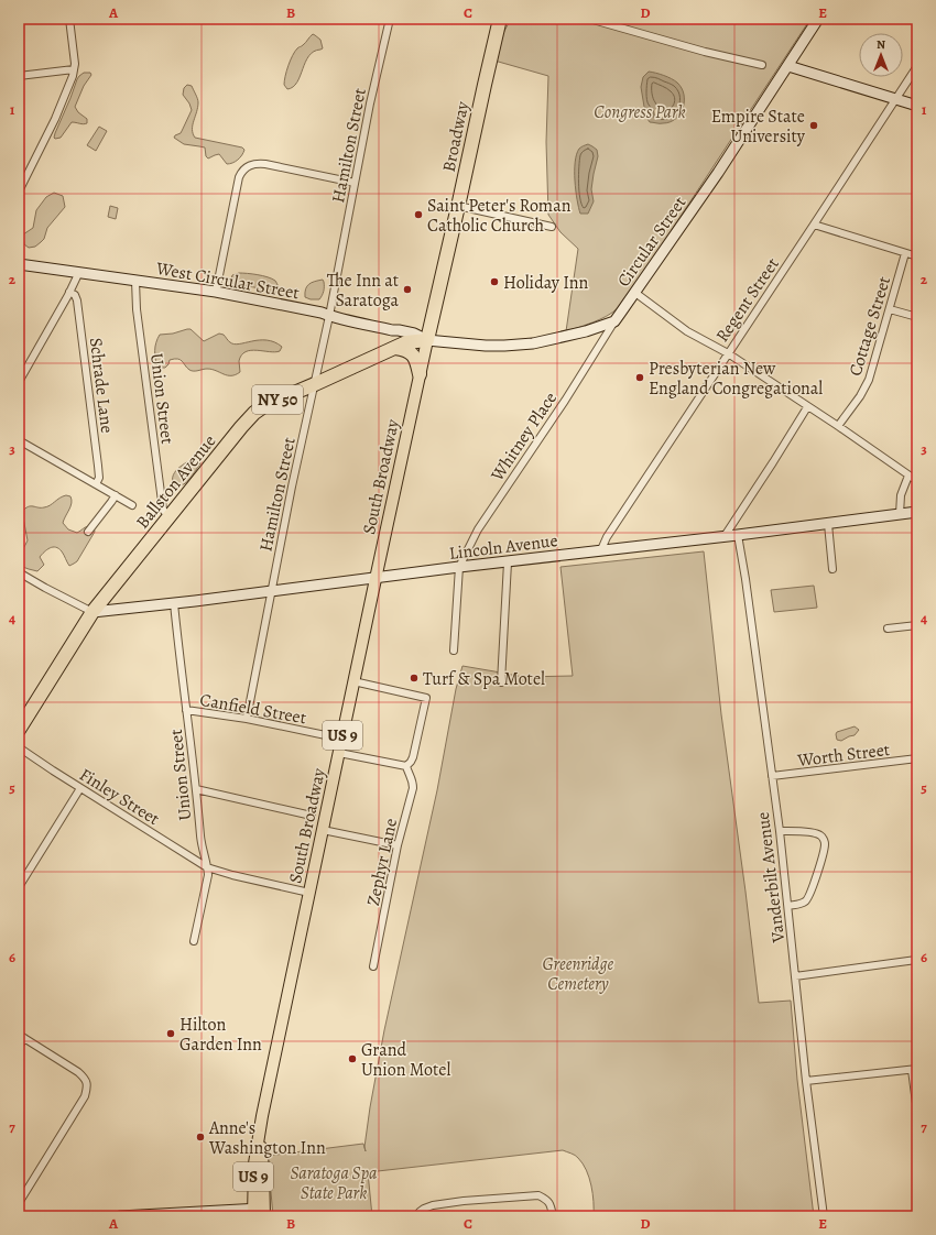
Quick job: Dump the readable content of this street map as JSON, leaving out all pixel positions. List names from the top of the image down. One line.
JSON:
{"streets":{"highway":["Broadway","NY 50","Ballston Avenue","US 9"],"main road":["South Broadway"],"street":["Hamilton Street","Circular Street","West Circular Street","Regent Street","Cottage Street","Schrade Lane","Union Street","Whitney Place","Lincoln Avenue","Canfield Street","Worth Street","Finley Street","Zephyr Lane","Vanderbilt Avenue"]},"crossings":[["Broadway","West Circular Street"],["Broadway","South Broadway"],["Broadway","Ballston Avenue"],["Hamilton Street","West Circular Street"],["Hamilton Street","Ballston Avenue"],["Hamilton Street","Lincoln Avenue"],["Hamilton Street","Canfield Street"],["Circular Street","Whitney Place"],["West Circular Street","Union Street"],["West Circular Street","South Broadway"],["West Circular Street","Ballston Avenue"],["Regent Street","Lincoln Avenue"],["Union Street","Ballston Avenue"],["Union Street","Lincoln Avenue"],["Union Street","Canfield Street"],["Union Street","Finley Street"],["Whitney Place","Lincoln Avenue"],["South Broadway","Ballston Avenue"],["South Broadway","Lincoln Avenue"],["South Broadway","Canfield Street"],["South Broadway","Finley Street"],["Ballston Avenue","Lincoln Avenue"],["Lincoln Avenue","Vanderbilt Avenue"],["Worth Street","Vanderbilt Avenue"]],"parks":["Congress Park","Greenridge Cemetery","Saratoga Spa State Park"],"places":["Empire State University","Saint Peter's Roman Catholic Church","Holiday Inn","The Inn at Saratoga","Presbyterian New England Congregational","Turf & Spa Motel","Hilton Garden Inn","Grand Union Motel","Anne's Washington Inn"],"north":"top","grid":{"columns":["A","B","C","D","E"],"rows":["1","2","3","4","5","6","7"]}}
